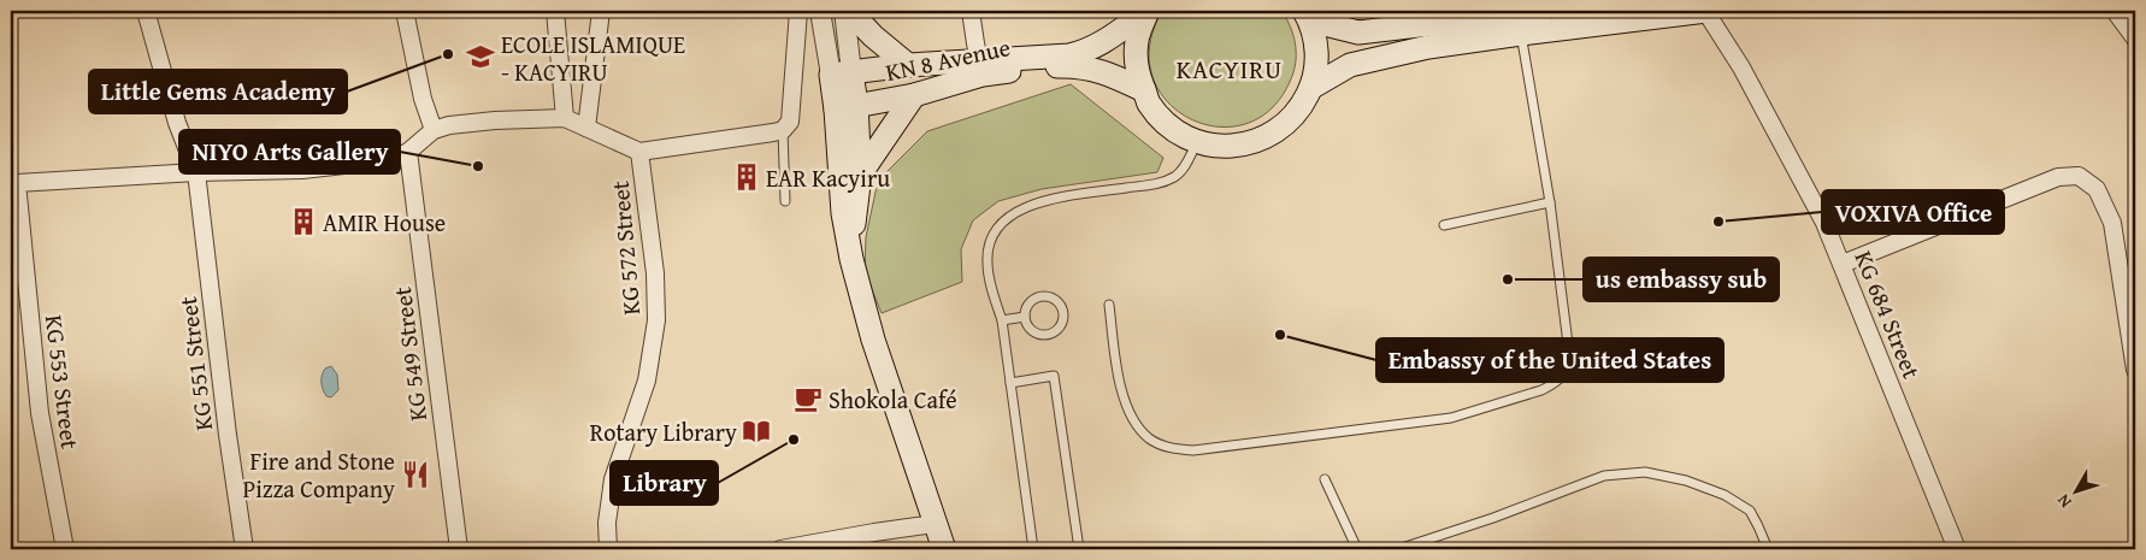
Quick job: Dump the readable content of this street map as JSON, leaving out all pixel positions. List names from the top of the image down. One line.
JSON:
{"streets":{"main road":["KN 8 Avenue"],"street":["KG 572 Street","KG 684 Street","KG 549 Street","KG 551 Street","KG 553 Street"]},"crossings":[["KG 551 Street","KG 553 Street"]],"districts":["KACYIRU"],"places":{"other":["Little Gems Academy","NIYO Arts Gallery","VOXIVA Office","us embassy sub","Embassy of the United States","Library"],"school or university":["ECOLE ISLAMIQUE - KACYIRU"],"building":["EAR Kacyiru","AMIR House"],"cafe":["Shokola Café"],"library":["Rotary Library"],"restaurant":["Fire and Stone Pizza Company"]},"north":"bottom left"}
